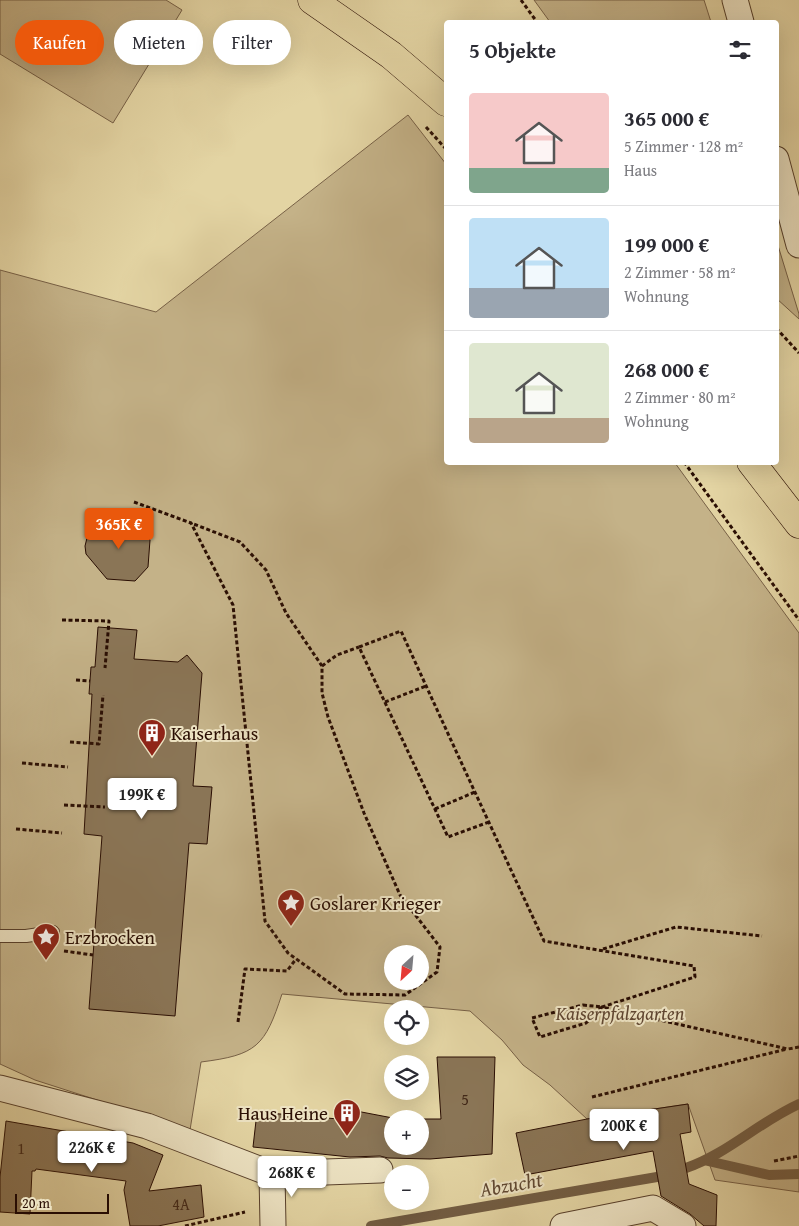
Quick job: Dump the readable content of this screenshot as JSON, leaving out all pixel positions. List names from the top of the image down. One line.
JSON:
{"water":["Abzucht"],"parks":["Kaiserpfalzgarten"],"places":{"building":["Kaiserhaus","Haus Heine"],"place":["Goslarer Krieger","Erzbrocken"]},"house_numbers":["5","1","4A"],"scale_bar":"20 m","north":"bottom left","page":{"chip":["Kaufen","Mieten","Filter"],"heading":"5 Objekte","list":[{"name":"365 000 €","note":"5 Zimmer · 128 m² · Haus"},{"name":"199 000 €","note":"2 Zimmer · 58 m² · Wohnung"},{"name":"268 000 €","note":"2 Zimmer · 80 m² · Wohnung"}],"price":["365K €","199K €","200K €","226K €","268K €"],"map_buttons":["+","−"],"scale":"20 m"}}
